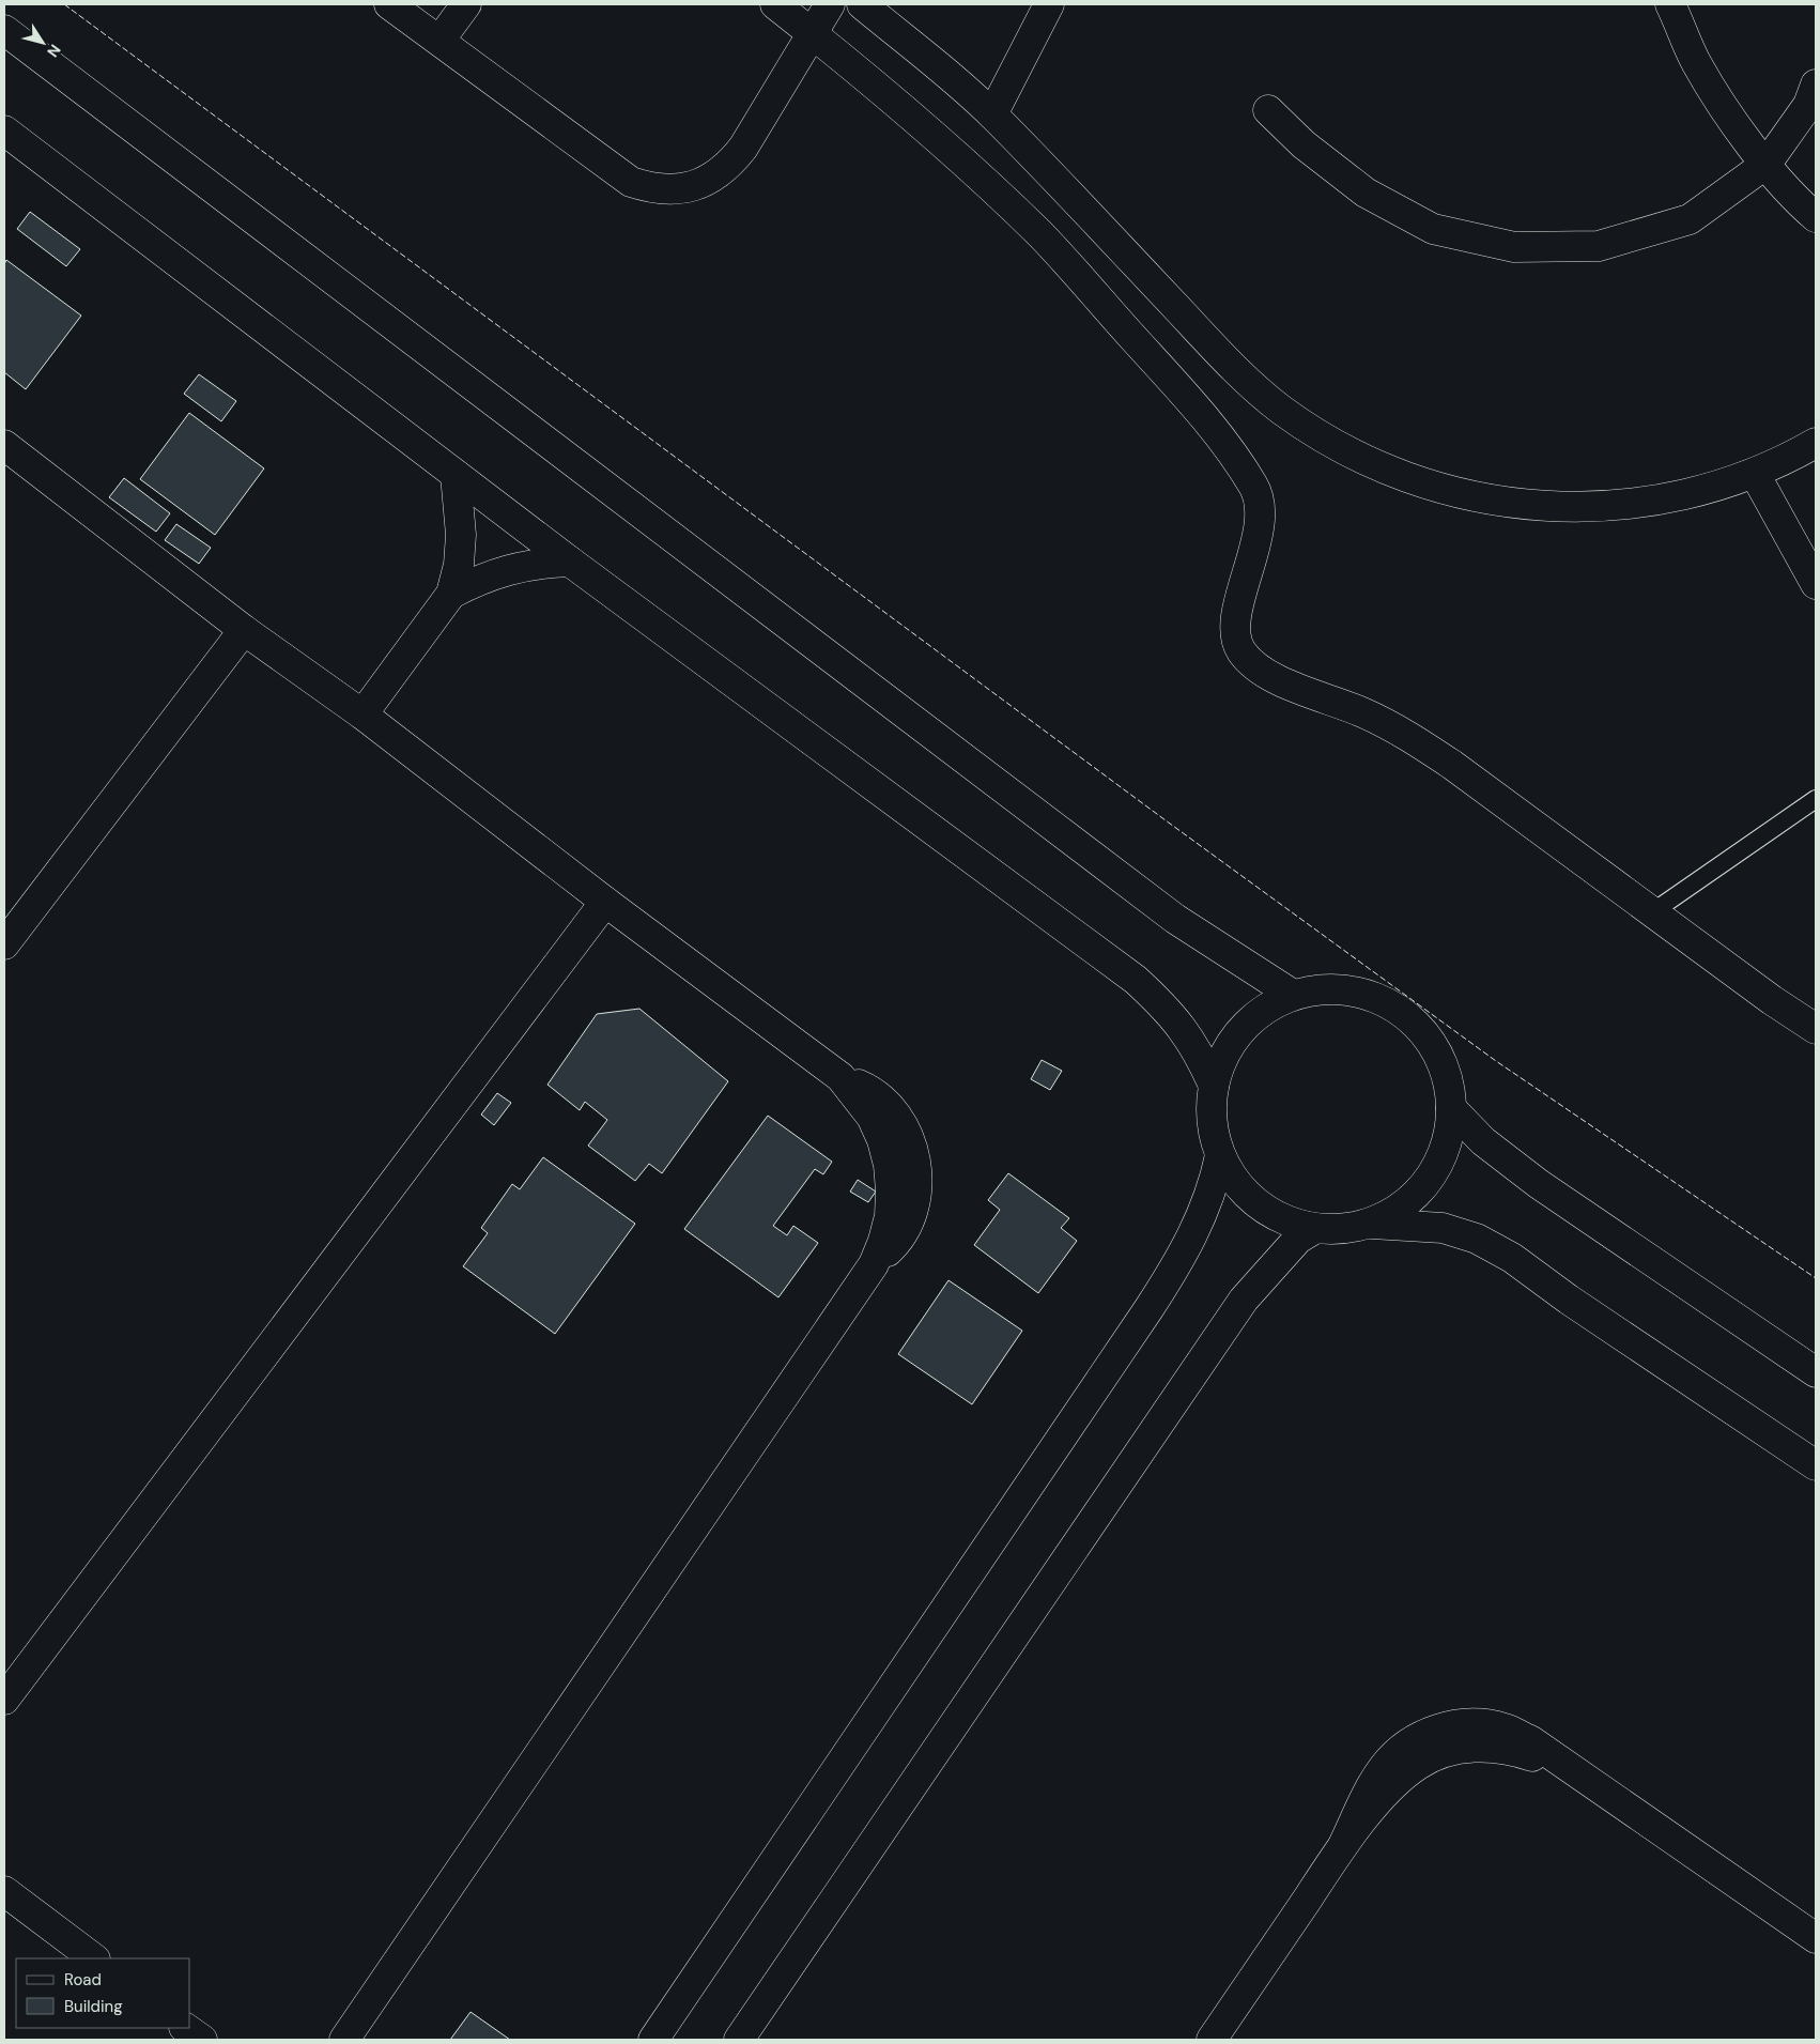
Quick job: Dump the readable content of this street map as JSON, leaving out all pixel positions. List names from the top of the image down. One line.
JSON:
{"legend":["Road","Building"],"north":"bottom right"}
